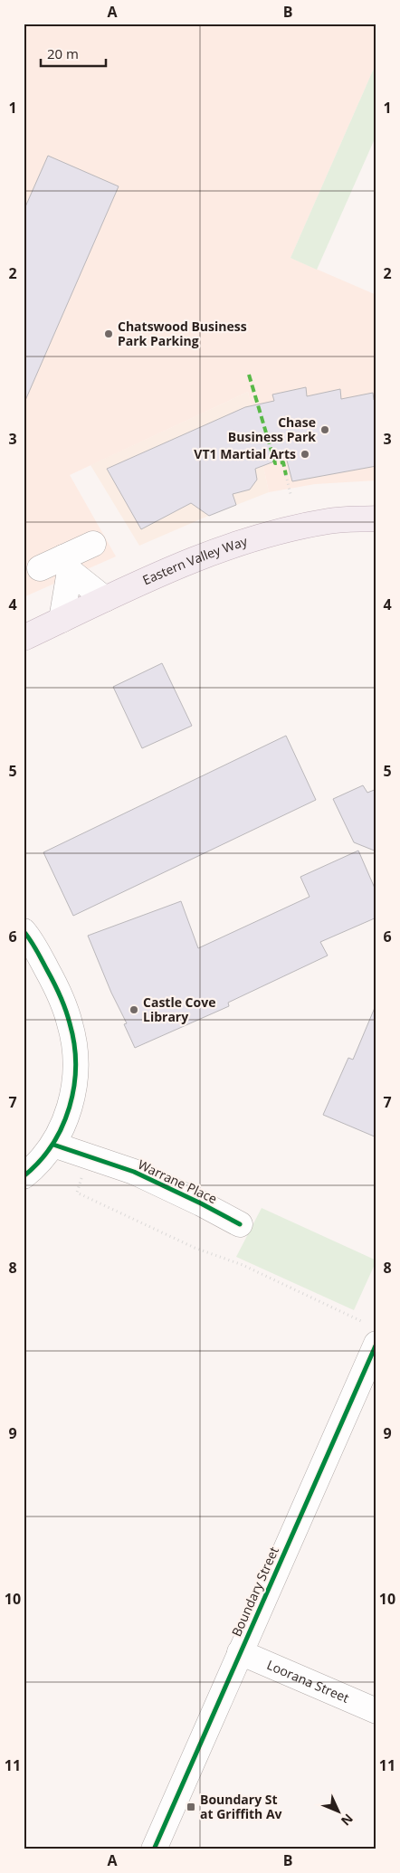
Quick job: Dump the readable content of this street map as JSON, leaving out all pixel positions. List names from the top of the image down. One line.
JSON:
{"streets":{"main road":["Eastern Valley Way"],"street":["Warrane Place","Boundary Street","Loorana Street"]},"crossings":[["Boundary Street","Loorana Street"]],"places":{"other":["Chatswood Business Park Parking","Chase Business Park","VT1 Martial Arts","Castle Cove Library"],"transit":["Boundary St at Griffith Av"]},"scale_bar":"20 m","north":"bottom right","grid":{"columns":["A","B"],"rows":["1","2","3","4","5","6","7","8","9","10","11"]}}
